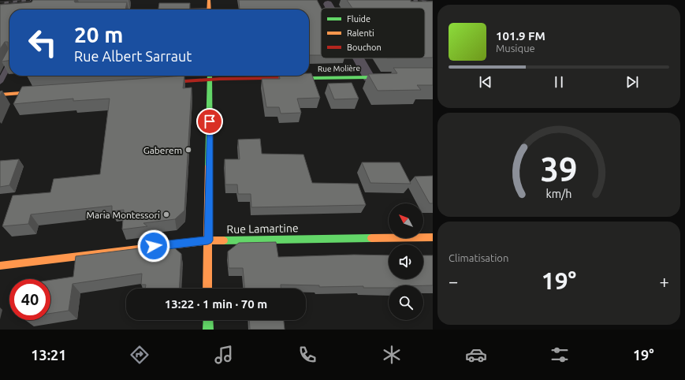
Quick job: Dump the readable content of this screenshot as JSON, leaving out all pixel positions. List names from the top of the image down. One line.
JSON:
{"streets":{"street":["Rue Molière","Rue Lamartine"]},"places":["Gaberem","Maria Montessori"],"legend":["Fluide","Ralenti","Bouchon"],"north":"top left","page":{"turn":["20 m","Rue Albert Sarraut"],"song":["101.9 FM","Musique"],"tile":"Climatisation","heat":["−","19°","+"],"limit":"40","trip":"13:22 · 1 min · 70 m","tabs":["13:21","19°"],"gauge":["39","km/h"]}}
